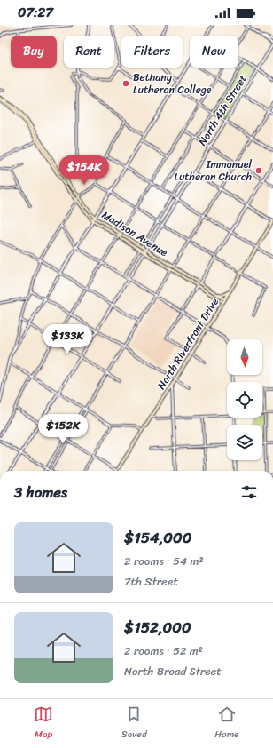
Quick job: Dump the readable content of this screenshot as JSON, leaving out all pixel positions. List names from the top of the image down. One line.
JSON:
{"streets":{"main road":["Madison Avenue","North Riverfront Drive"],"street":["North 4th Street"]},"crossings":[["North 4th Street","Madison Avenue"],["Madison Avenue","North Riverfront Drive"]],"places":["Bethany Lutheran College","Immanuel Lutheran Church"],"north":"bottom","page":{"status":"07:27","chip":["Buy","Rent","Filters","New"],"price":["$154K","$133K","$152K"],"heading":"3 homes","list":[{"name":"$154,000","note":"2 rooms · 54 m² · 7th Street"},{"name":"$152,000","note":"2 rooms · 52 m² · North Broad Street"}],"tabs":["Map","Saved","Home"]}}
